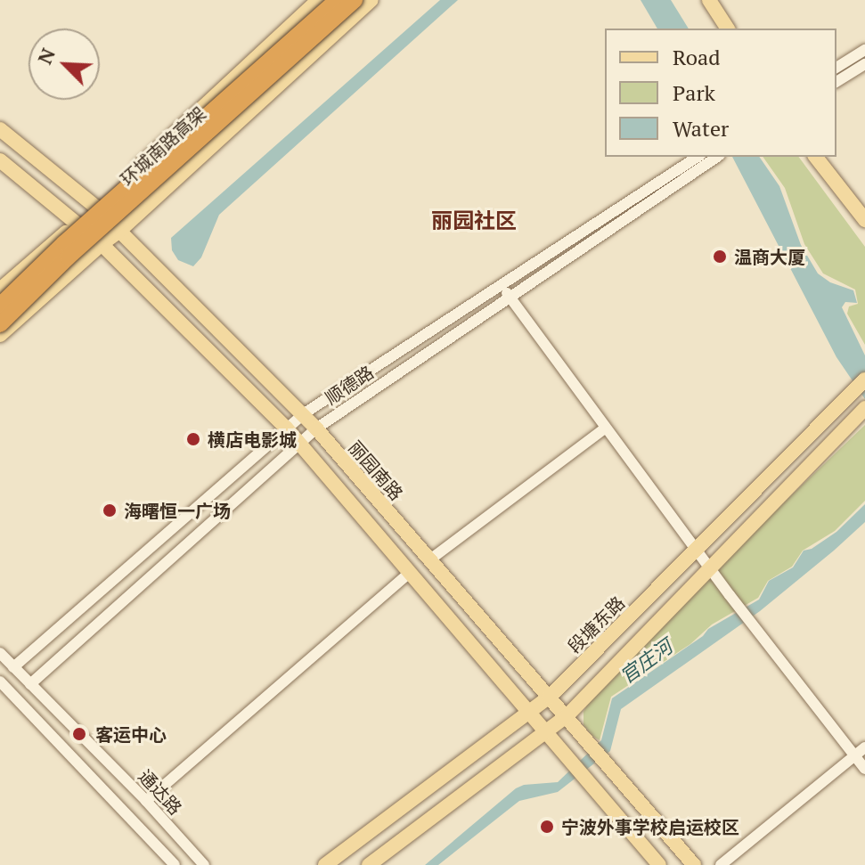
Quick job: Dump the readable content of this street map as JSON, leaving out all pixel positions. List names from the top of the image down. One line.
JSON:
{"streets":{"highway":["环城南路高架"],"main road":["丽园南路","段塘东路"],"street":["顺德路","通达路"]},"crossings":[["顺德路","丽园南路"],["顺德路","通达路"],["丽园南路","段塘东路"]],"districts":["丽园社区"],"water":["官庄河"],"places":["温商大厦","横店电影城","海曙恒一广场","客运中心","宁波外事学校启运校区"],"legend":["Road","Park","Water"],"north":"top left"}
